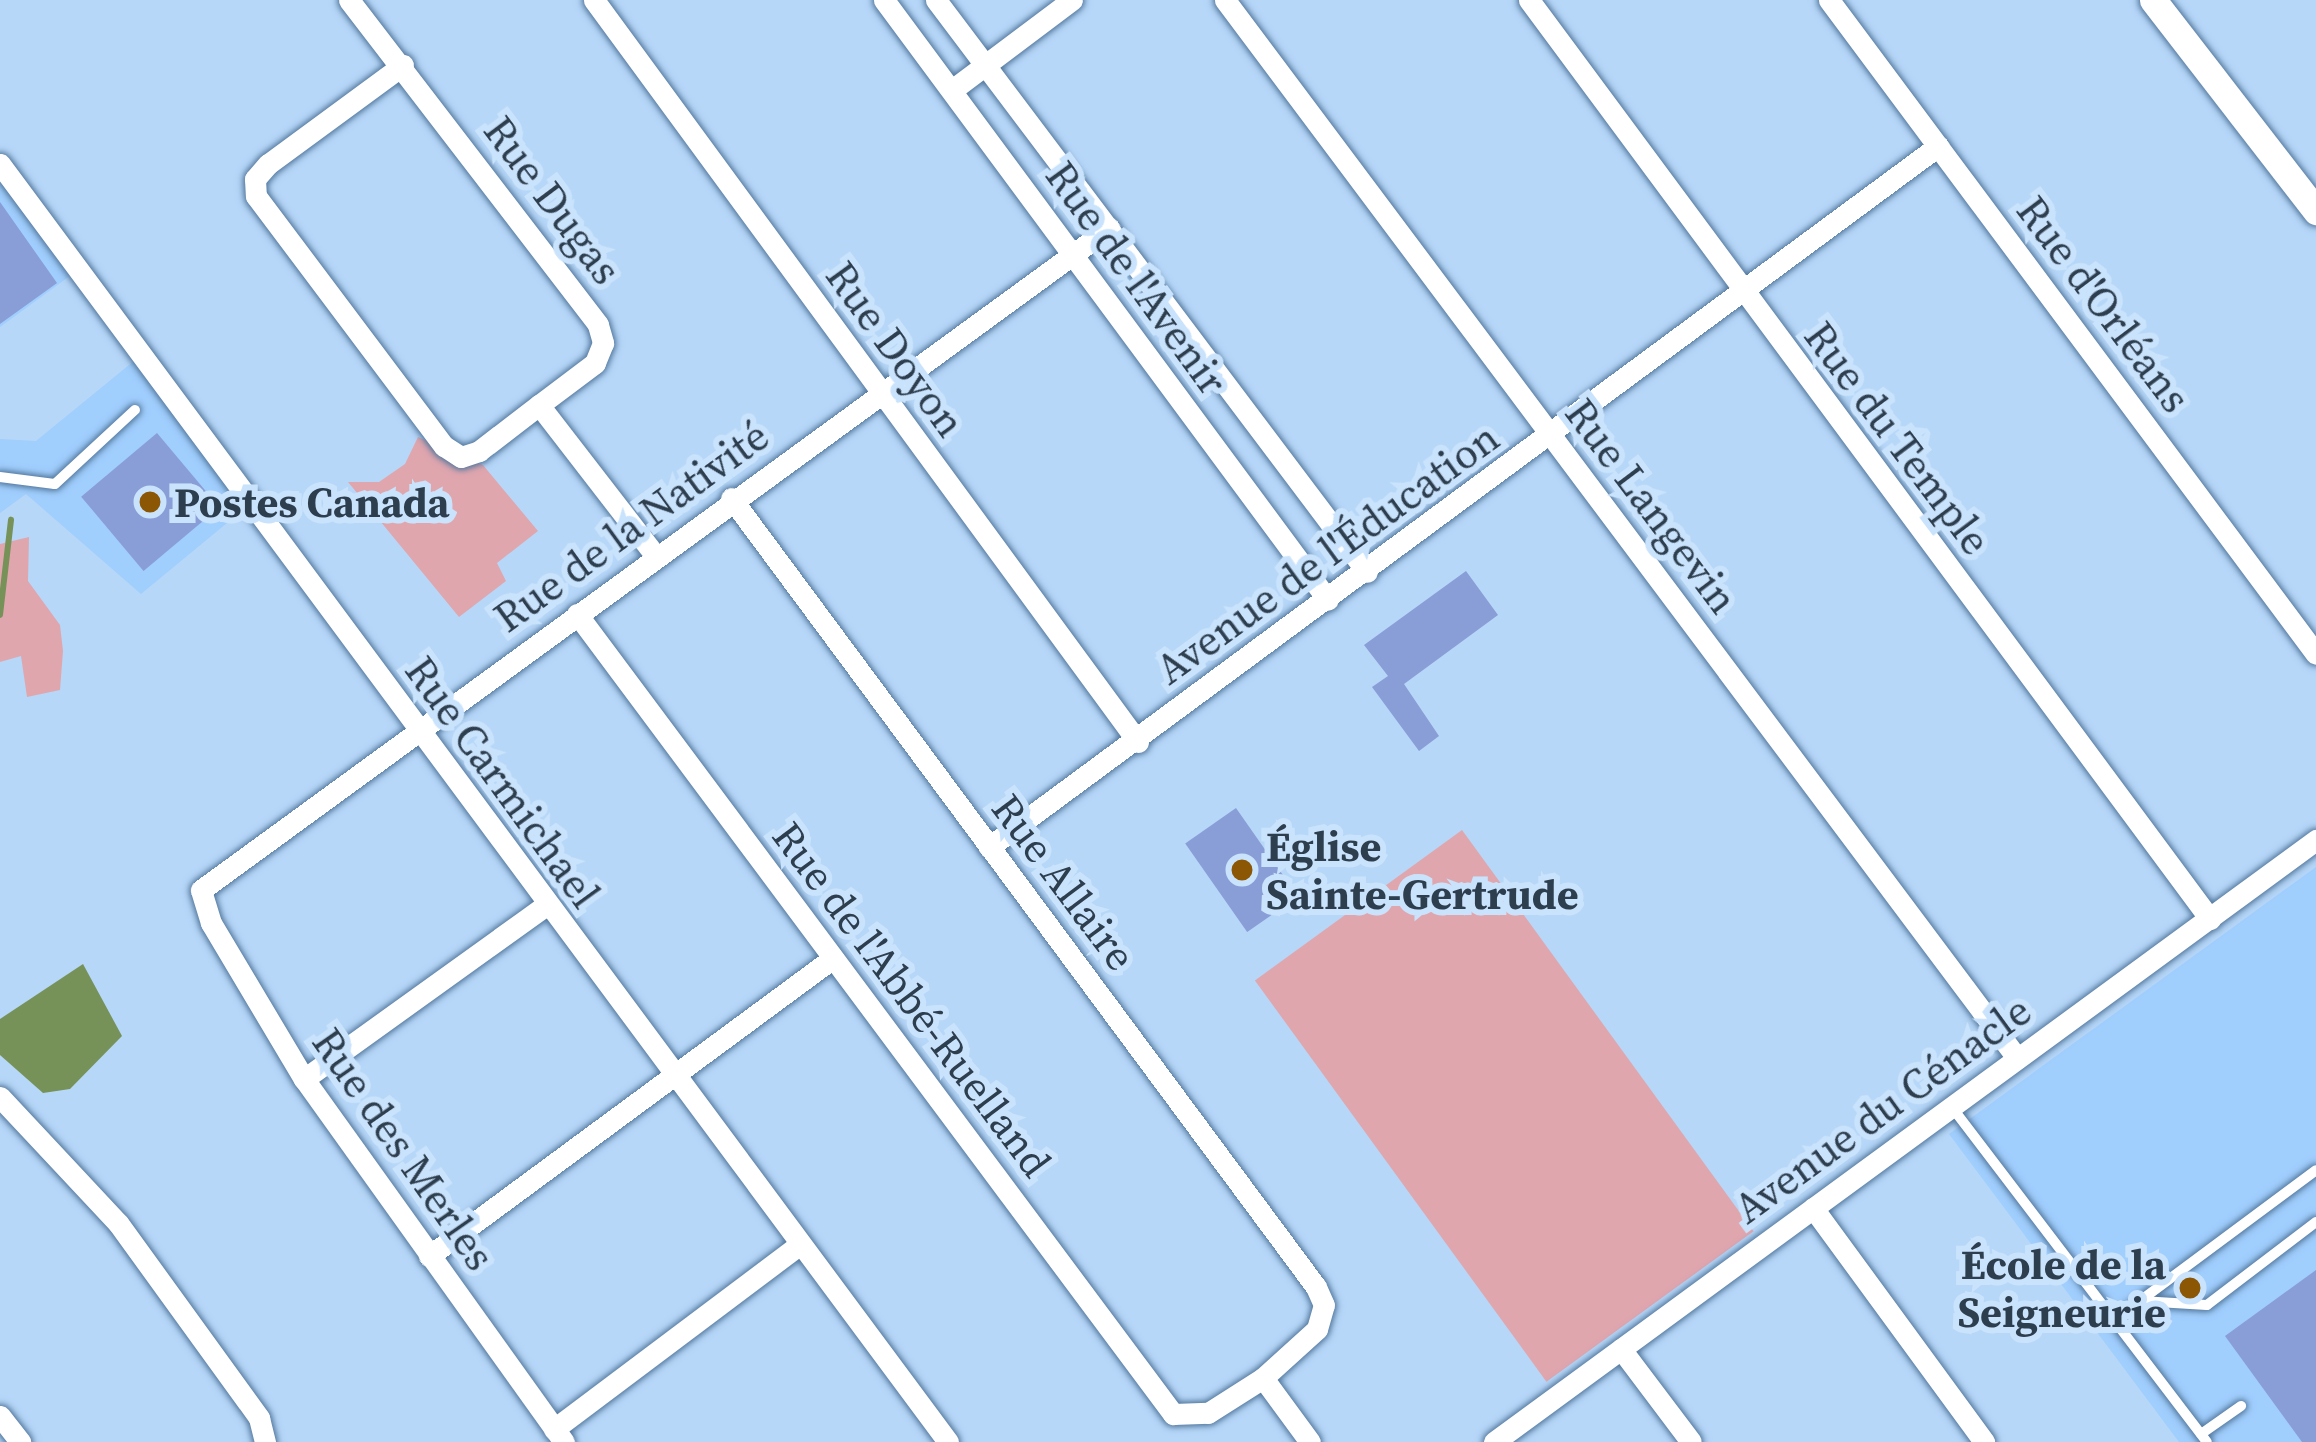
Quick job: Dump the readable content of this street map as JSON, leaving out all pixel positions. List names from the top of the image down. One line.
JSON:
{"streets":{"street":["Rue Dugas","Rue de l'Avenir","Rue d'Orléans","Rue Doyon","Rue du Temple","Rue Langevin","Rue de la Nativité","Avenue de l'Éducation","Rue Carmichael","Rue Allaire","Rue de l'Abbé-Ruelland","Avenue du Cénacle","Rue des Merles"]},"crossings":[["Rue de l'Avenir","Rue de la Nativité"],["Rue de l'Avenir","Avenue de l'Éducation"],["Rue d'Orléans","Avenue de l'Éducation"],["Rue Doyon","Rue de la Nativité"],["Rue Doyon","Avenue de l'Éducation"],["Rue du Temple","Avenue de l'Éducation"],["Rue du Temple","Avenue du Cénacle"],["Rue Langevin","Avenue de l'Éducation"],["Rue Langevin","Avenue du Cénacle"],["Rue de la Nativité","Rue Carmichael"],["Rue de la Nativité","Rue Allaire"],["Rue de la Nativité","Rue de l'Abbé-Ruelland"],["Rue de la Nativité","Rue des Merles"],["Avenue de l'Éducation","Rue Allaire"],["Rue Allaire","Rue de l'Abbé-Ruelland"]],"places":["Postes Canada","Église Sainte-Gertrude","École de la Seigneurie"]}
